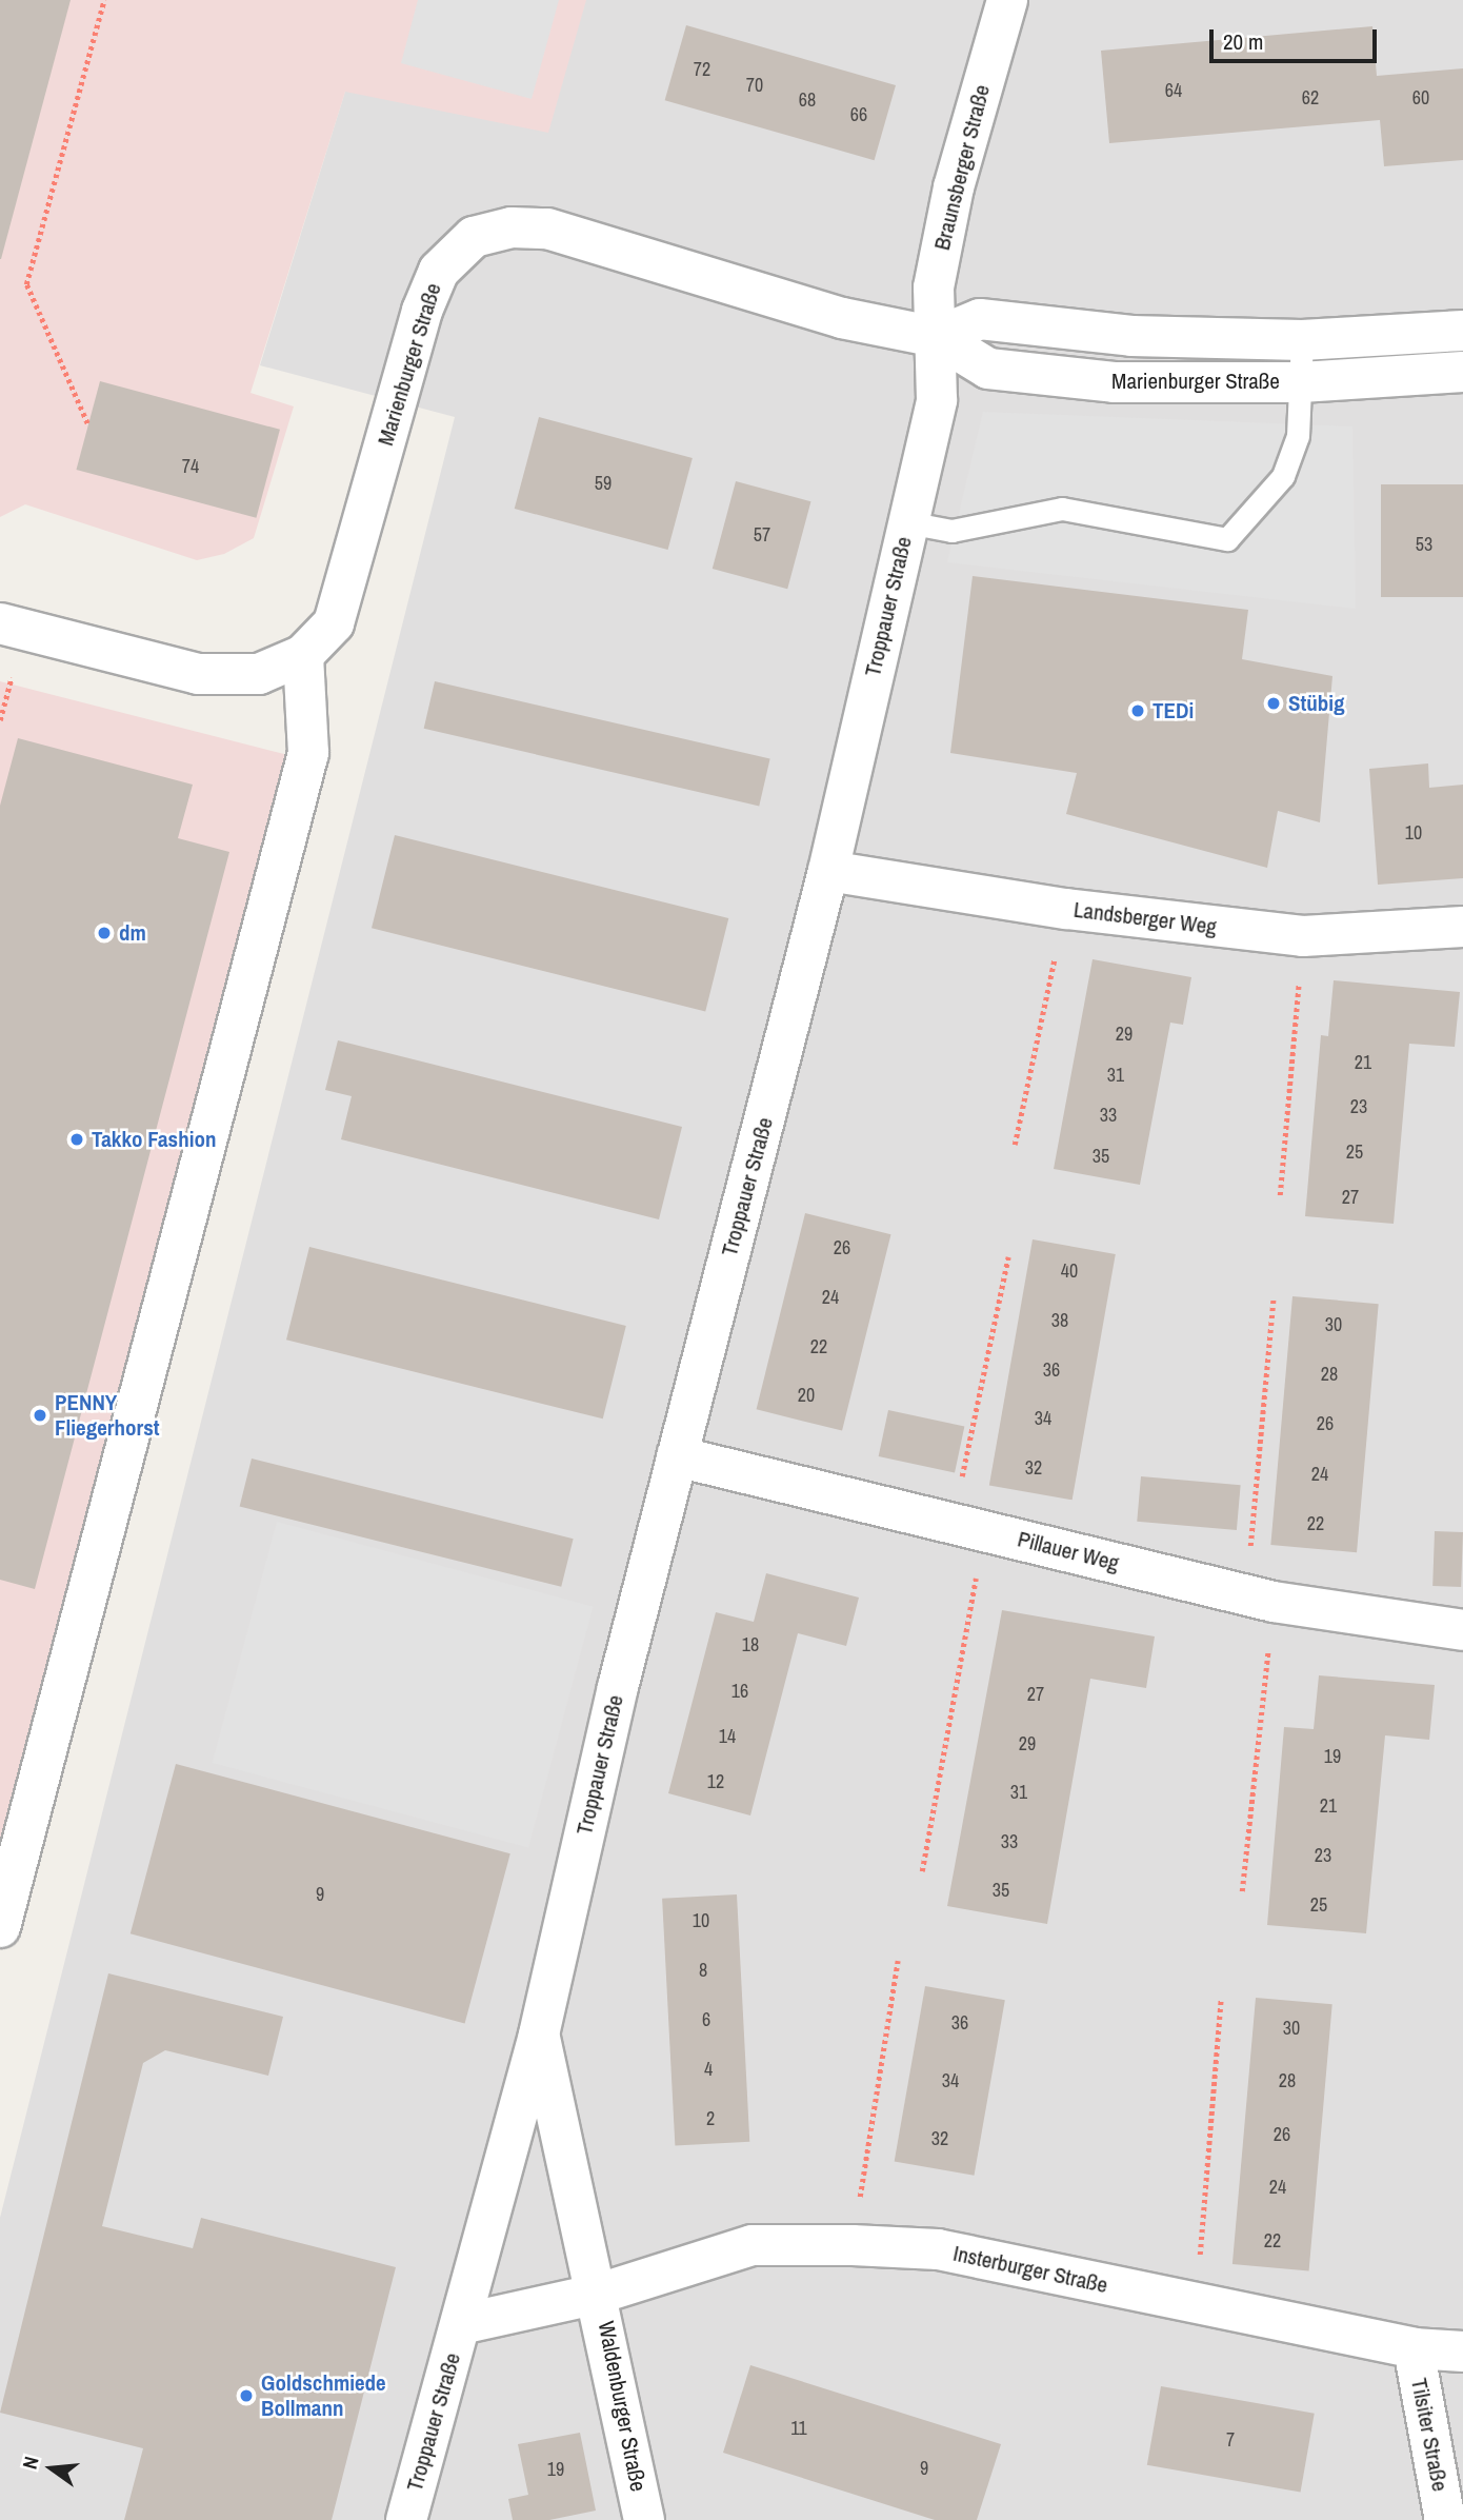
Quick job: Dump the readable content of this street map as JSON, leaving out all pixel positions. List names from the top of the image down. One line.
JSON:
{"streets":{"street":["Braunsberger Straße","Marienburger Straße","Troppauer Straße","Landsberger Weg","Pillauer Weg","Insterburger Straße","Waldenburger Straße","Tilsiter Straße"]},"crossings":[["Braunsberger Straße","Marienburger Straße"],["Braunsberger Straße","Troppauer Straße"],["Marienburger Straße","Troppauer Straße"],["Troppauer Straße","Landsberger Weg"],["Troppauer Straße","Pillauer Weg"],["Troppauer Straße","Insterburger Straße"],["Troppauer Straße","Waldenburger Straße"],["Insterburger Straße","Waldenburger Straße"],["Insterburger Straße","Tilsiter Straße"]],"places":["Stübig","TEDi","dm","Takko Fashion","PENNY Fliegerhorst","Goldschmiede Bollmann"],"house_numbers":["72","70","64","62","60","68","66","74","59","57","53","10","29","21","31","23","33","25","35","27","26","40","24","38","30","22","36","28","20","34","26","32","24","22","18","16","27","14","29","19","12","31","21","33","23","35","9","25","10","8","6","36","30","4","34","28","2","26","32","24","22","11","7","9","19"],"scale_bar":"20 m","north":"left"}
